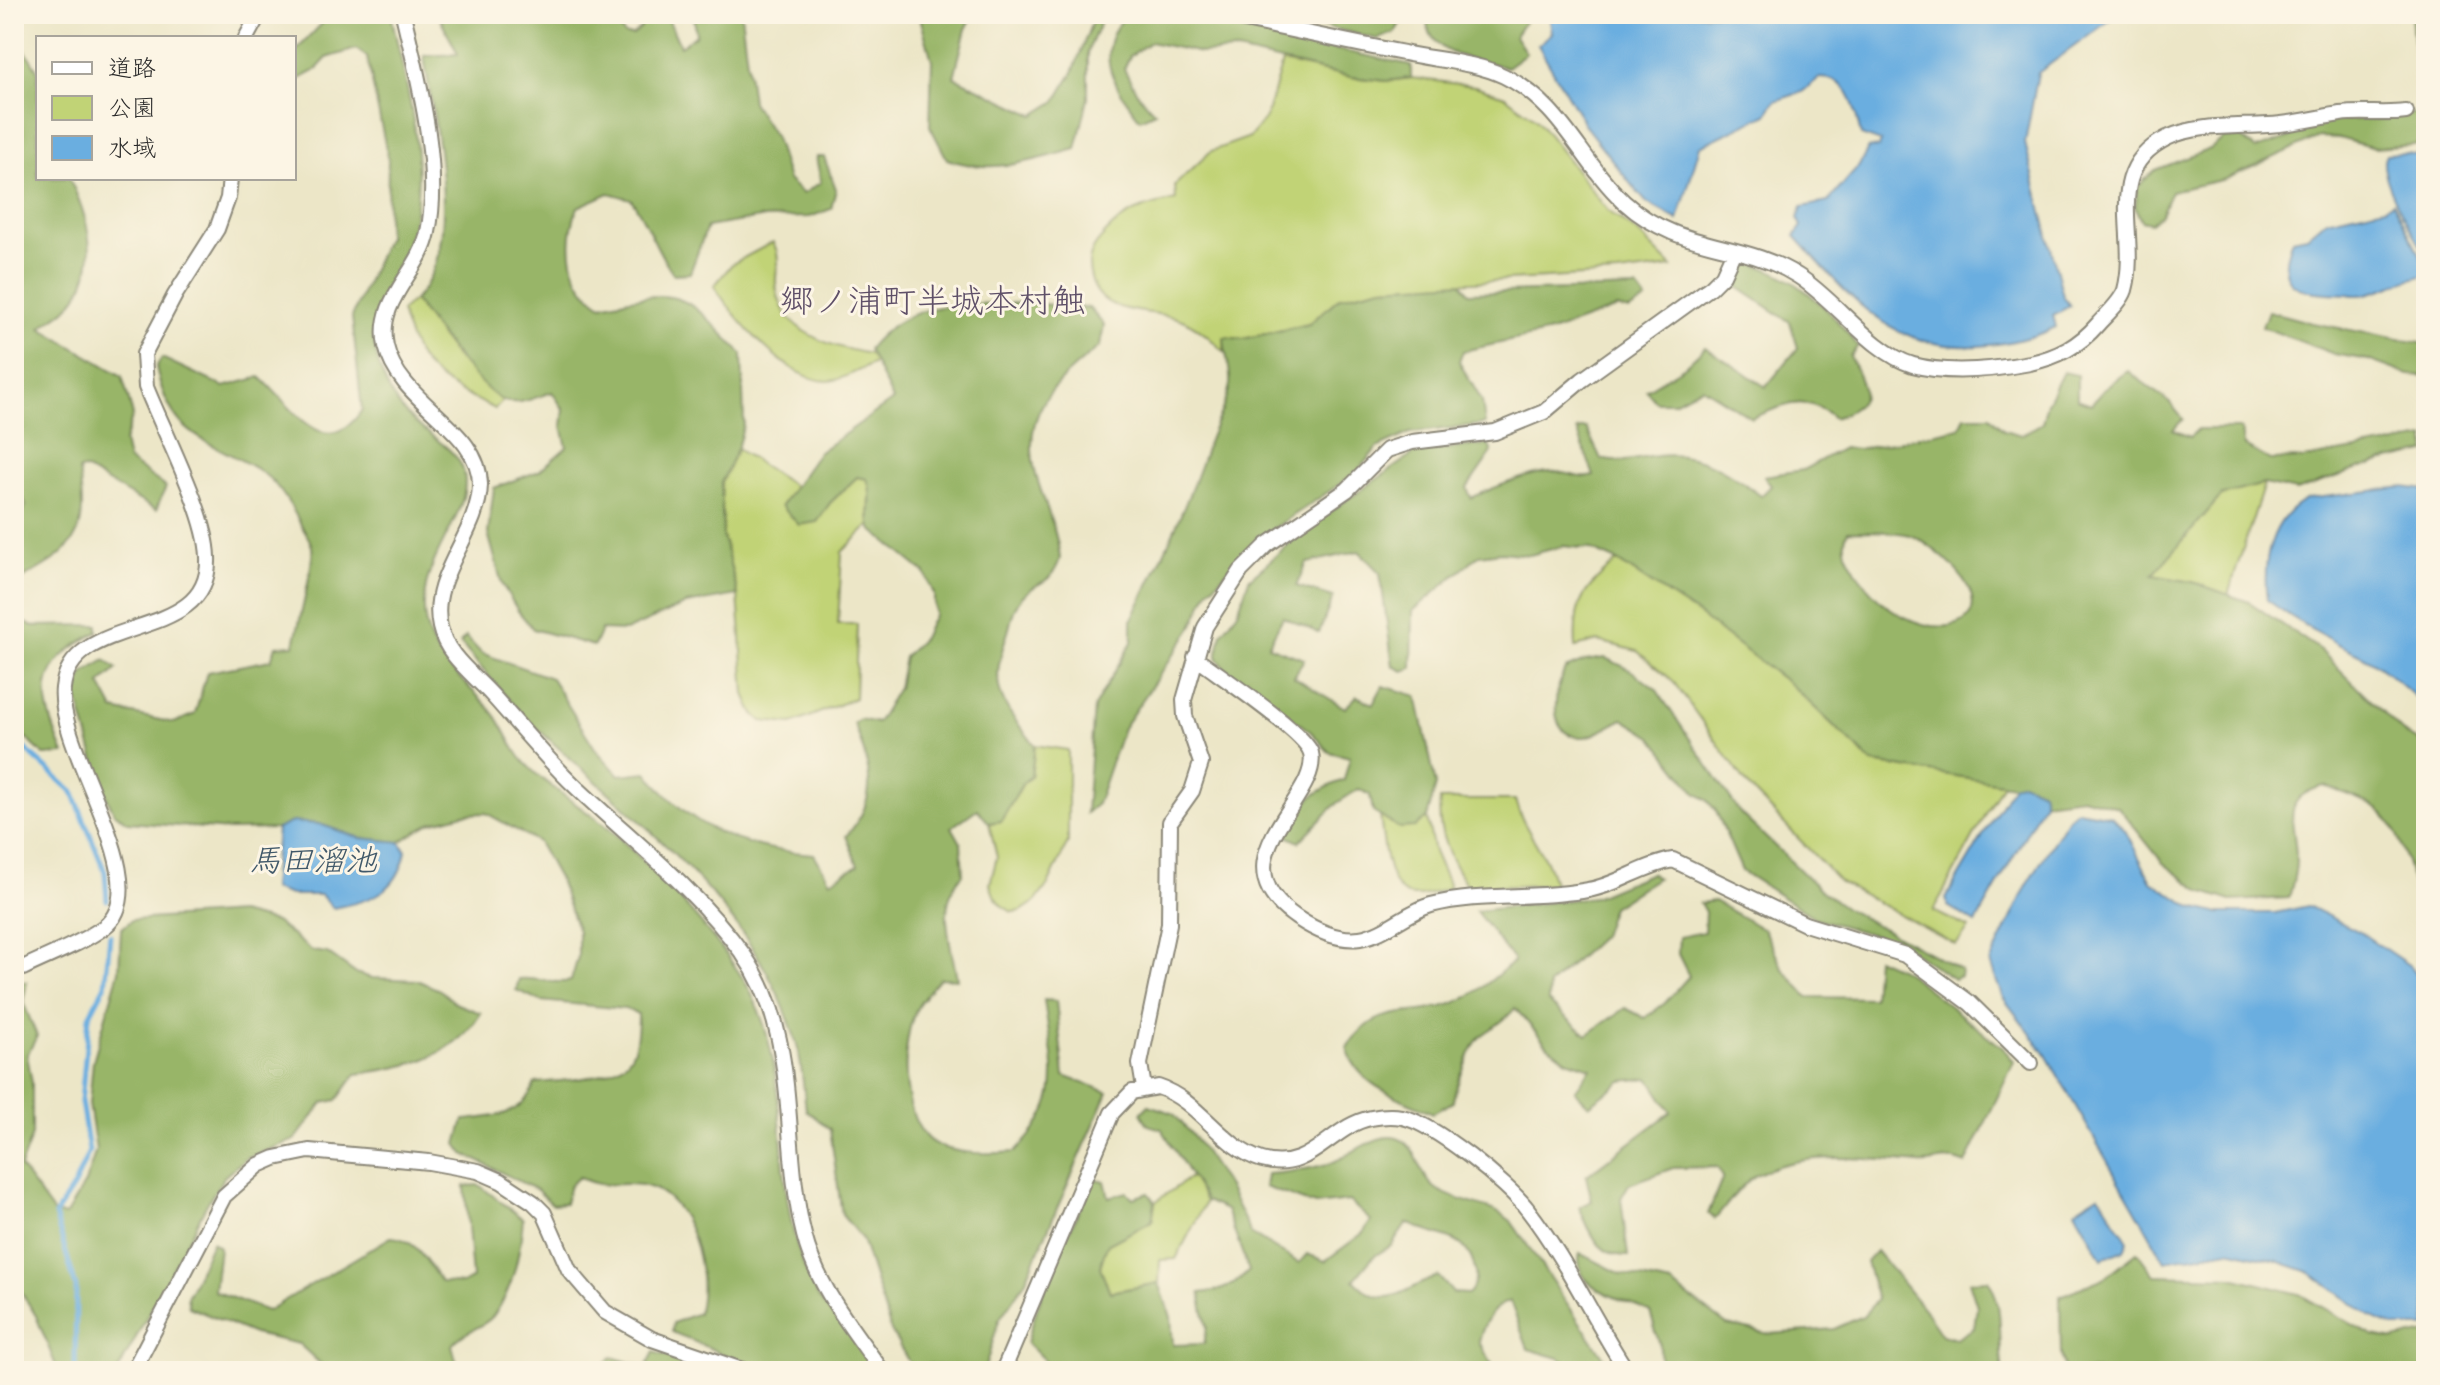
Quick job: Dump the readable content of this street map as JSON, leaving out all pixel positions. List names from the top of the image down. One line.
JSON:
{"districts":["郷ノ浦町半城本村触"],"water":["馬田溜池"],"legend":["道路","公園","水域"]}
